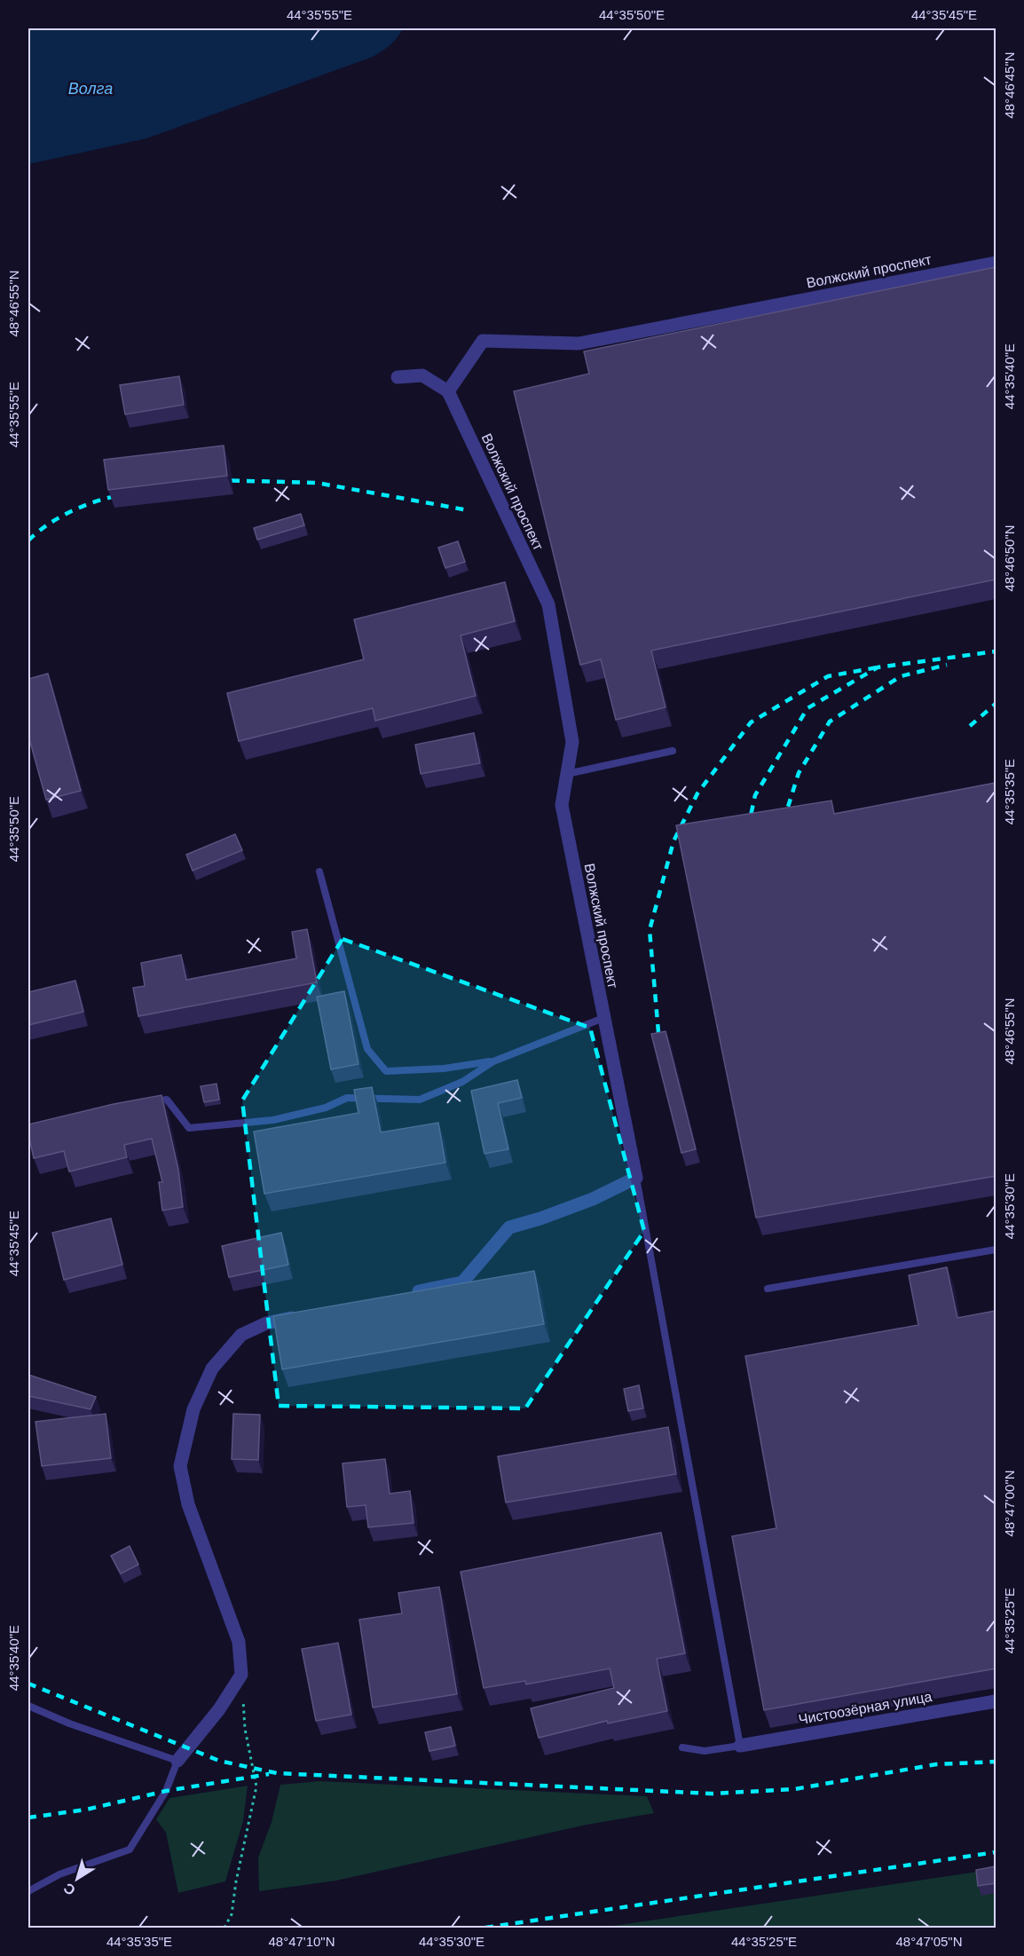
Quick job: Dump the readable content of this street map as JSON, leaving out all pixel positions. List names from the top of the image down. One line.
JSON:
{"streets":{"street":["Волжский проспект","Чистоозёрная улица"]},"water":["Волга"],"north":"bottom left","coordinates":["44°35'55\"E","44°35'50\"E","44°35'45\"E","48°46'45\"N","48°46'55\"N","44°35'40\"E","48°46'50\"N","44°35'35\"E","44°35'30\"E","48°47'00\"N","44°35'25\"E","48°47'10\"N","48°47'05\"N"]}
